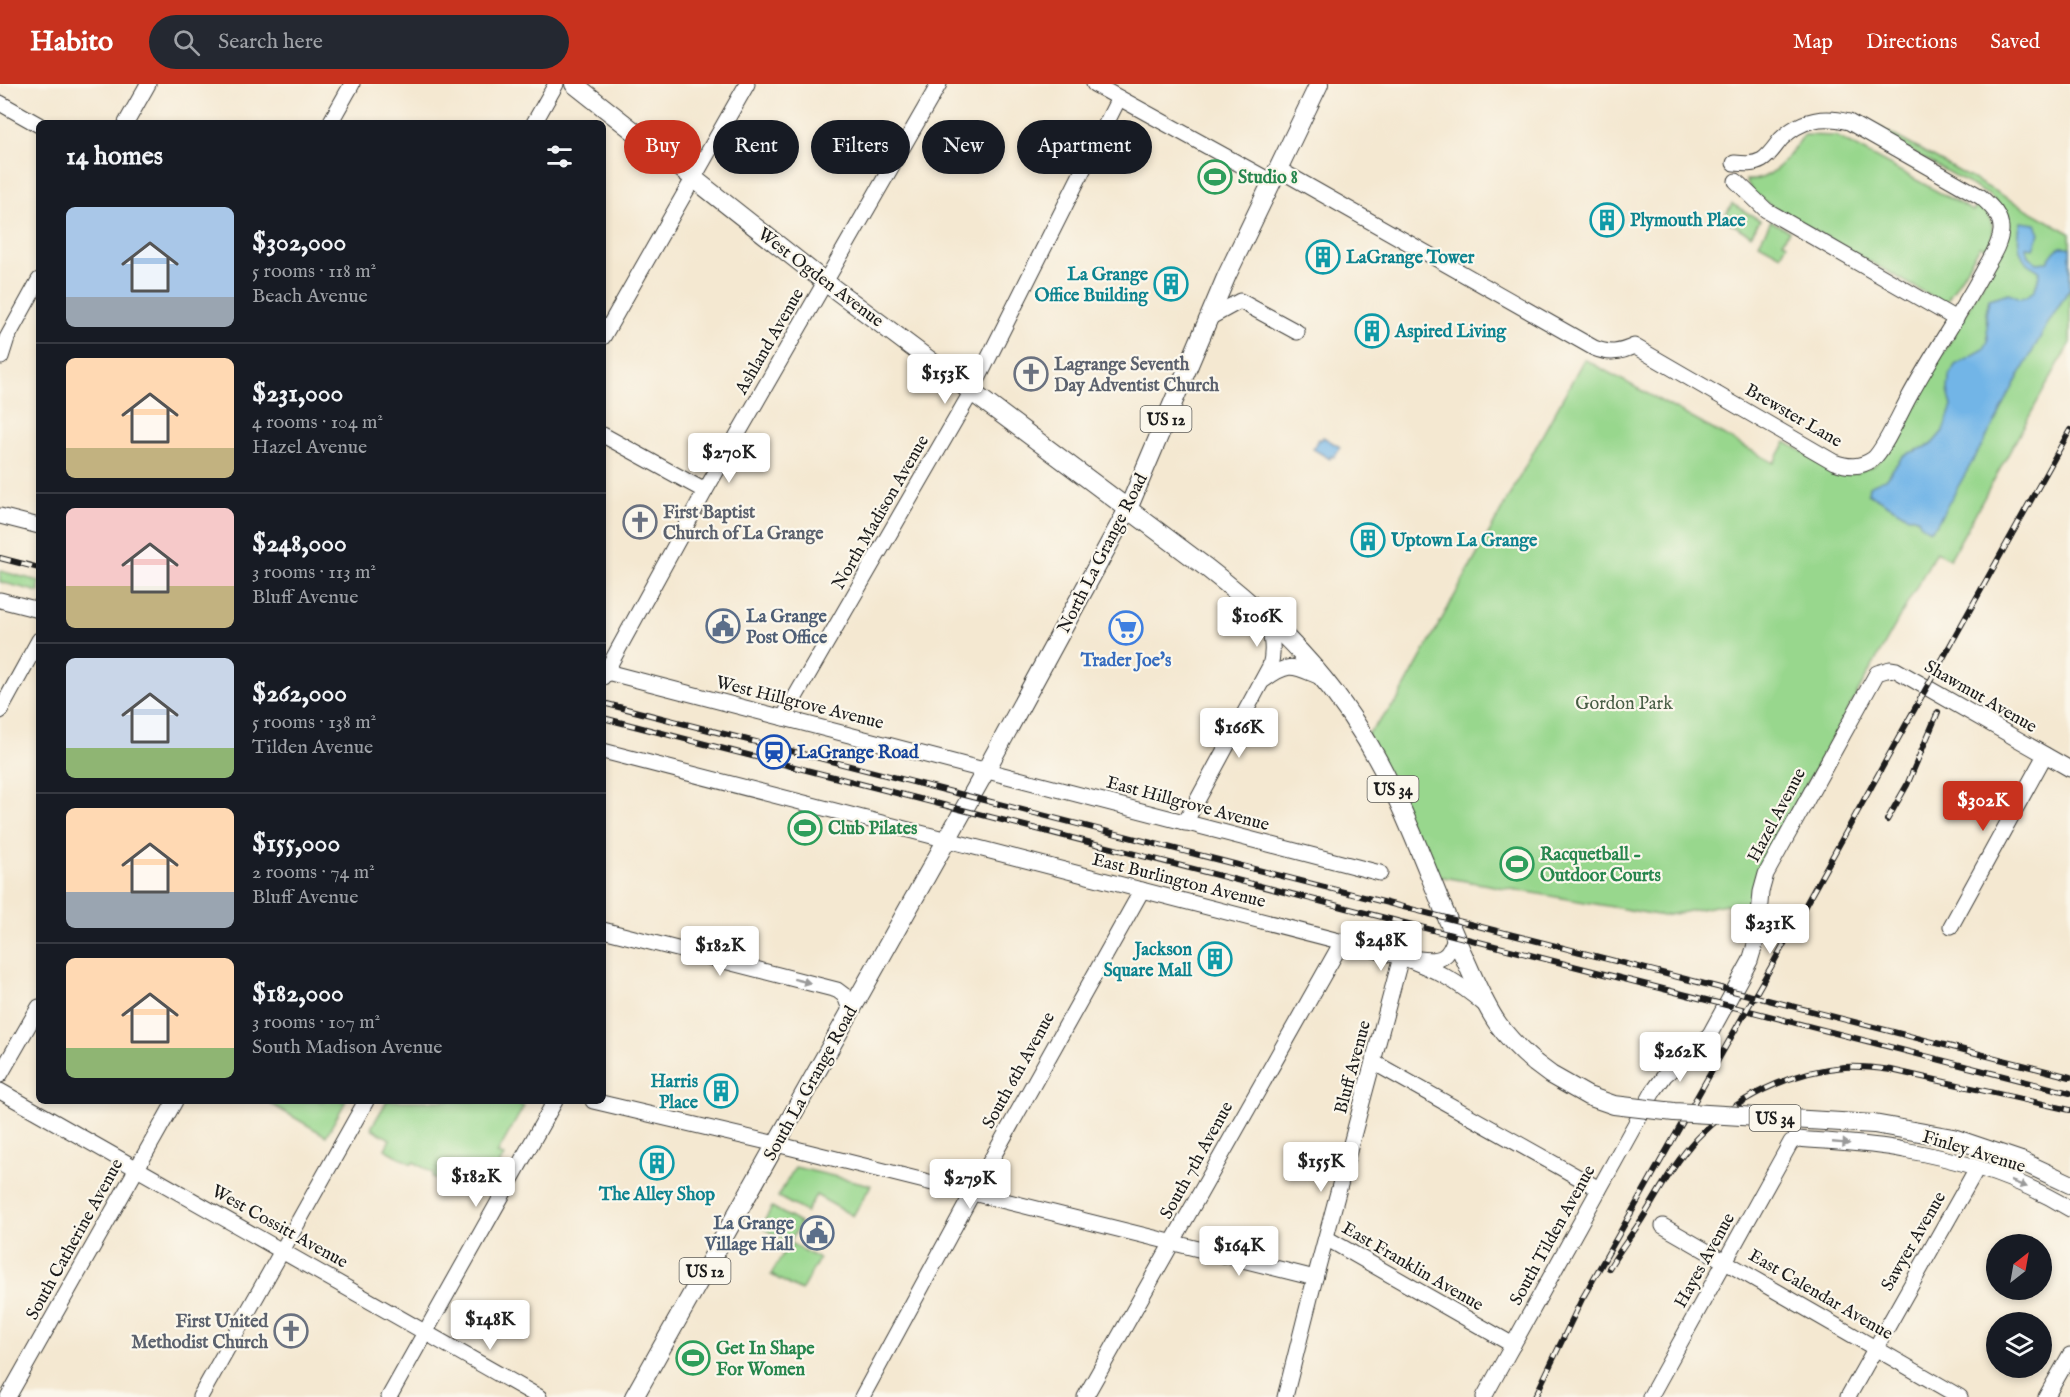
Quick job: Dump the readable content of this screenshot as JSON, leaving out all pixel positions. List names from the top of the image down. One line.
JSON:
{"streets":{"main road":["West Ogden Avenue","US 12","North La Grange Road","US 34","South La Grange Road"],"street":["Ashland Avenue","Brewster Lane","North Madison Avenue","Shawmut Avenue","West Hillgrove Avenue","East Hillgrove Avenue","Hazel Avenue","East Burlington Avenue","Bluff Avenue","South 6th Avenue","Finley Avenue","South 7th Avenue","West Cossitt Avenue","South Tilden Avenue","South Catherine Avenue","Sawyer Avenue","Hayes Avenue","East Franklin Avenue","East Calendar Avenue"]},"crossings":[["West Ogden Avenue","Ashland Avenue"],["West Ogden Avenue","North Madison Avenue"],["West Ogden Avenue","North La Grange Road"],["West Ogden Avenue","US 34"],["Brewster Lane","US 12"],["Brewster Lane","North Madison Avenue"],["US 12","North La Grange Road"],["North Madison Avenue","West Hillgrove Avenue"],["North La Grange Road","West Hillgrove Avenue"],["North La Grange Road","US 34"],["North La Grange Road","East Hillgrove Avenue"],["North La Grange Road","South La Grange Road"],["Shawmut Avenue","Hazel Avenue"],["West Hillgrove Avenue","East Hillgrove Avenue"],["West Hillgrove Avenue","South La Grange Road"],["US 34","East Burlington Avenue"],["East Hillgrove Avenue","South La Grange Road"],["Hazel Avenue","South Tilden Avenue"],["East Burlington Avenue","Bluff Avenue"],["East Burlington Avenue","South 6th Avenue"],["East Burlington Avenue","South La Grange Road"],["East Burlington Avenue","South 7th Avenue"],["Bluff Avenue","East Franklin Avenue"],["Finley Avenue","Sawyer Avenue"],["Finley Avenue","Hayes Avenue"],["West Cossitt Avenue","South Catherine Avenue"],["South Tilden Avenue","East Franklin Avenue"],["Sawyer Avenue","East Calendar Avenue"],["Hayes Avenue","East Calendar Avenue"]],"one_way":["Finley Avenue"],"parks":["Gordon Park"],"places":{"sports":["Studio 8","Club Pilates","Racquetball - Outdoor Courts","Get In Shape For Women"],"building":["Plymouth Place","LaGrange Tower","La Grange Office Building","Aspired Living","Uptown La Grange","Jackson Square Mall","Harris Place","The Alley Shop"],"church":["Lagrange Seventh Day Adventist Church","First Baptist Church of La Grange","First United Methodist Church"],"public building":["La Grange Post Office","La Grange Village Hall"],"supermarket":["Trader Joe's"],"station":["LaGrange Road"]},"north":"top right","page":{"header":"Habito","search":"Search here","nav":["Map","Directions","Saved"],"chip":["Buy","Rent","Filters","New","Apartment"],"heading":"14 homes","list":[{"name":"$302,000","note":"5 rooms · 118 m² · Beach Avenue"},{"name":"$231,000","note":"4 rooms · 104 m² · Hazel Avenue"},{"name":"$248,000","note":"3 rooms · 113 m² · Bluff Avenue"},{"name":"$262,000","note":"5 rooms · 138 m² · Tilden Avenue"},{"name":"$155,000","note":"2 rooms · 74 m² · Bluff Avenue"},{"name":"$182,000","note":"3 rooms · 107 m² · South Madison Avenue"}],"price":["$153K","$270K","$106K","$166K","$302K","$231K","$248K","$182K","$262K","$155K","$182K","$279K","$164K","$148K"]}}
